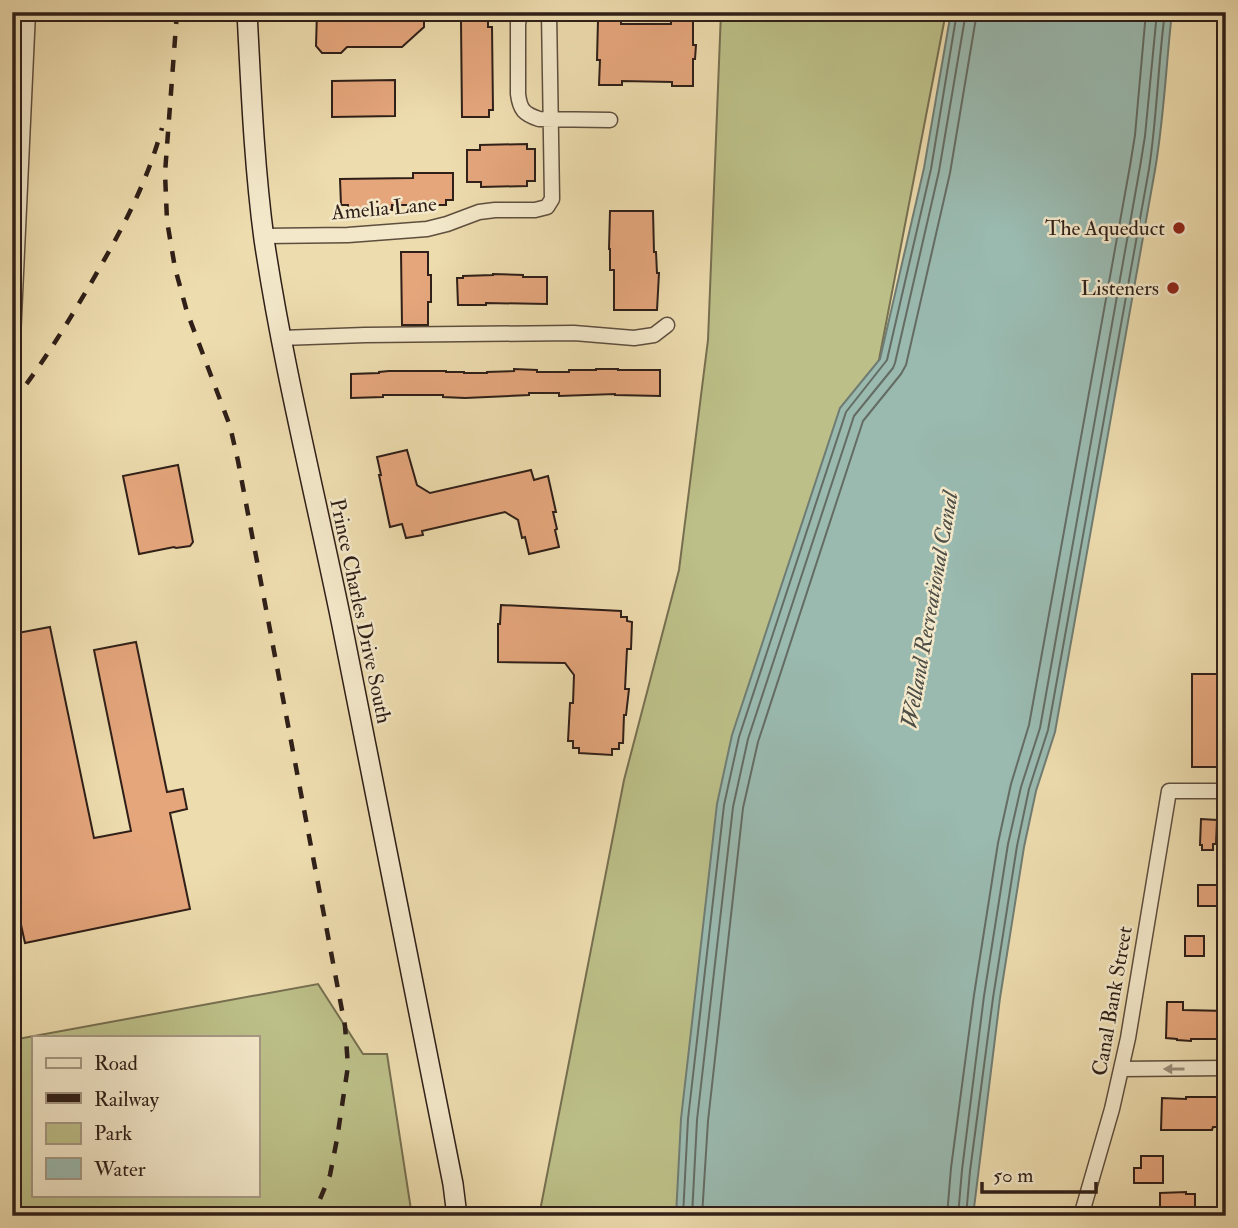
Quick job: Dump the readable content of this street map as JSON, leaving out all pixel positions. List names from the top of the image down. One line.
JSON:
{"streets":{"main road":["Prince Charles Drive South"],"street":["Amelia Lane","Canal Bank Street"]},"crossings":[["Amelia Lane","Prince Charles Drive South"]],"water":["Welland Recreational Canal"],"places":["The Aqueduct","Listeners"],"legend":["Road","Railway","Park","Water"],"scale_bar":"50 m"}
